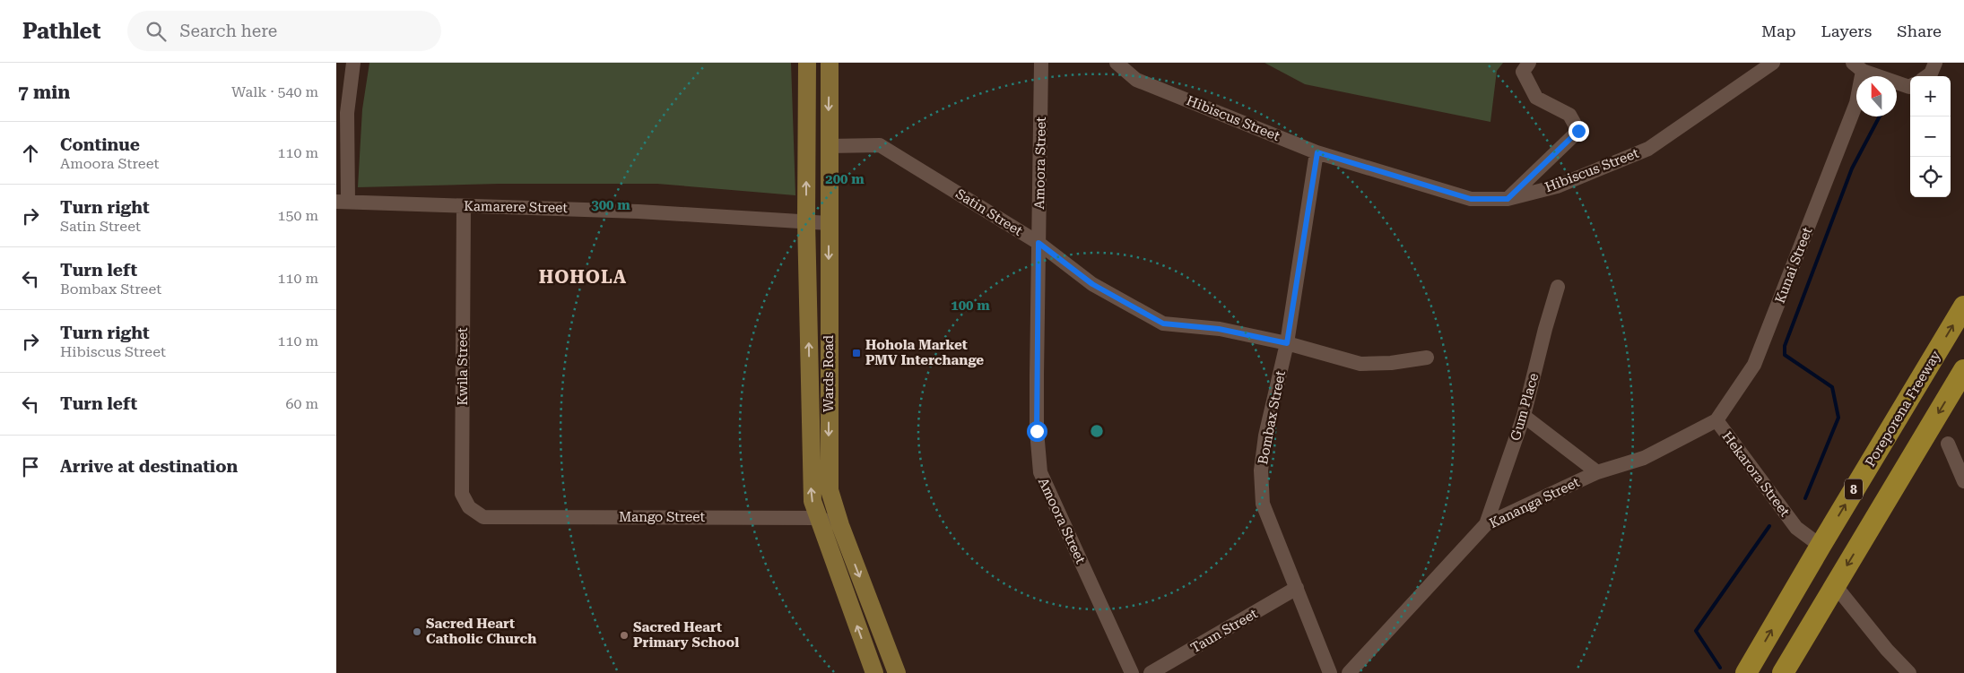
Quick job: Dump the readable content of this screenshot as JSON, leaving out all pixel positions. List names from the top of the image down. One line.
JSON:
{"streets":{"highway":["Poreporena Freeway","8"],"main road":["Wards Road"],"street":["Hibiscus Street","Amoora Street","Kamarere Street","Satin Street","Kunai Street","Kwila Street","Gum Place","Bombax Street","Hekarora Street","Kananga Street","Mango Street","Taun Street"]},"crossings":[["Hibiscus Street","Bombax Street"],["Amoora Street","Satin Street"],["Kamarere Street","Kwila Street"],["Kamarere Street","Wards Road"],["Satin Street","Wards Road"],["Satin Street","Bombax Street"],["Kunai Street","Hekarora Street"],["Kunai Street","Kananga Street"],["Kwila Street","Mango Street"],["Wards Road","Mango Street"],["Gum Place","Kananga Street"],["Poreporena Freeway","Hekarora Street"],["Bombax Street","Taun Street"],["Hekarora Street","Kananga Street"]],"districts":["HOHOLA"],"places":{"transit":["Hohola Market PMV Interchange"],"other":["Sacred Heart Catholic Church","Sacred Heart Primary School"]},"north":"top","page":{"header":"Pathlet","search":"Search here","nav":["Map","Layers","Share"],"heading":["7 min","Walk · 540 m"],"map_buttons":["+","−"],"list":[["Continue","Amoora Street","110 m"],["Turn right","Satin Street","150 m"],["Turn left","Bombax Street","110 m"],["Turn right","Hibiscus Street","110 m"],["Turn left","60 m"],"Arrive at destination"]},"rings":["200 m","300 m","100 m"]}
